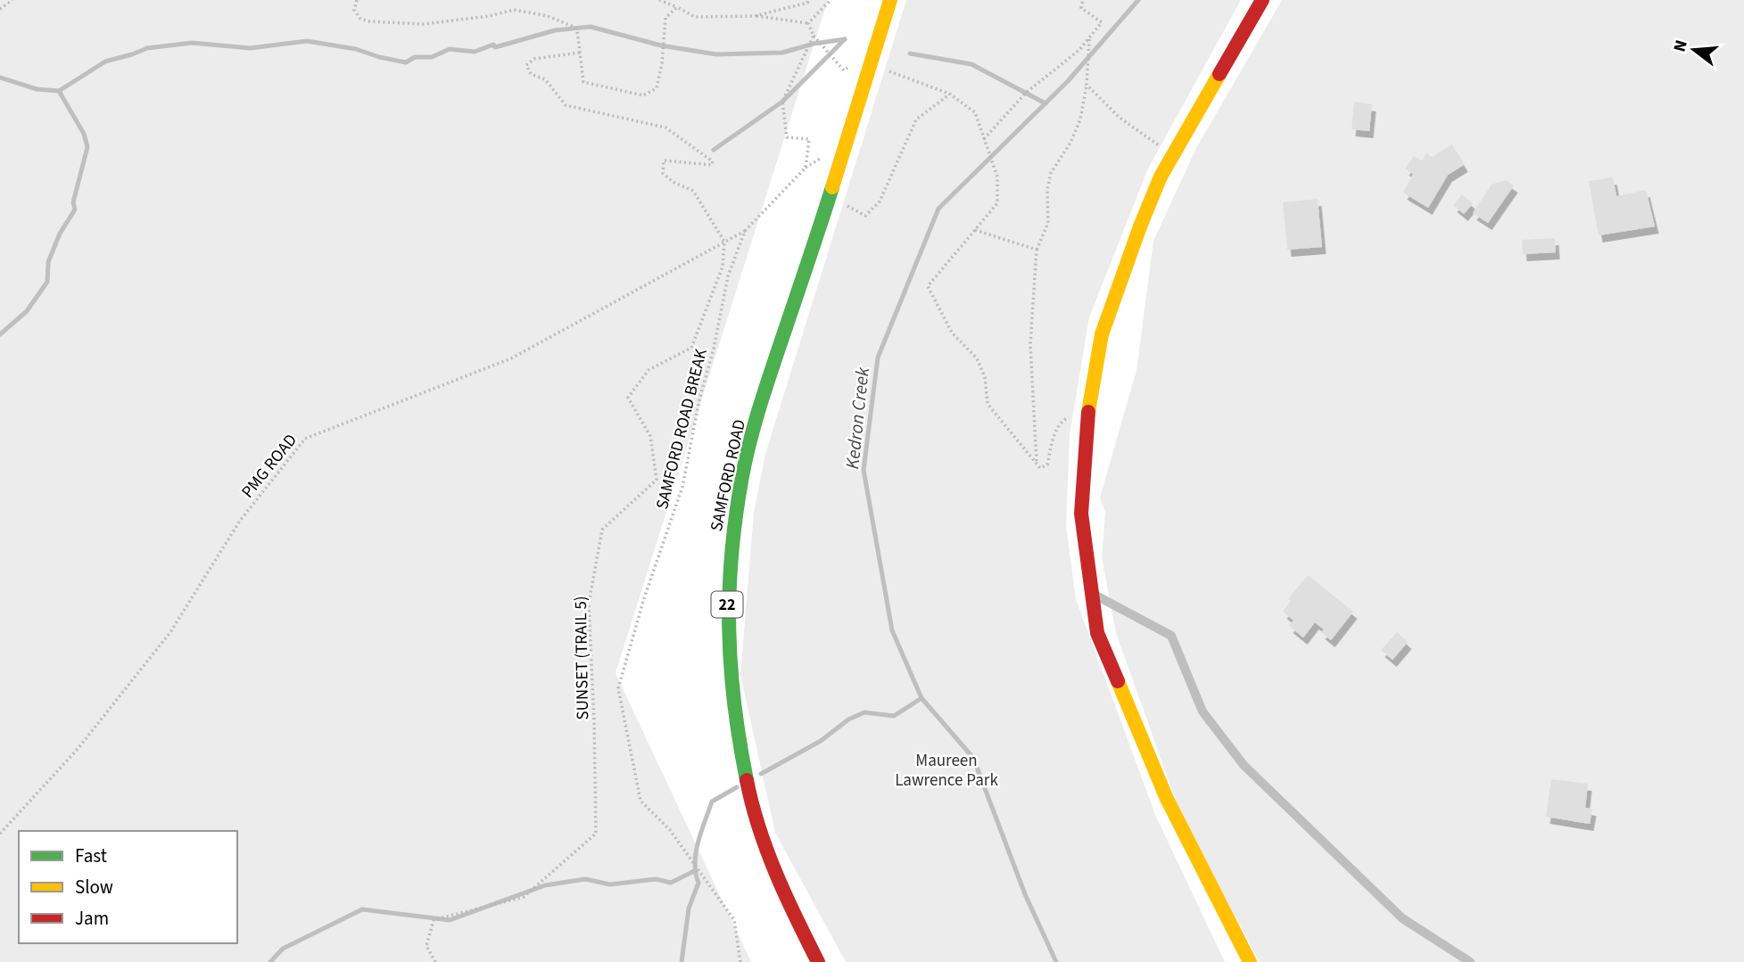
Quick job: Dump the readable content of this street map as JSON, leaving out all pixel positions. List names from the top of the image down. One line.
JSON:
{"streets":{"street":["SAMFORD ROAD","22"],"path":["SAMFORD ROAD BREAK","PMG ROAD","SUNSET (TRAIL 5)"]},"crossings":[["SAMFORD ROAD BREAK","PMG ROAD"],["PMG ROAD","SUNSET (TRAIL 5)"]],"water":["Kedron Creek"],"parks":["Maureen Lawrence Park"],"legend":["Fast","Slow","Jam"],"north":"left"}
